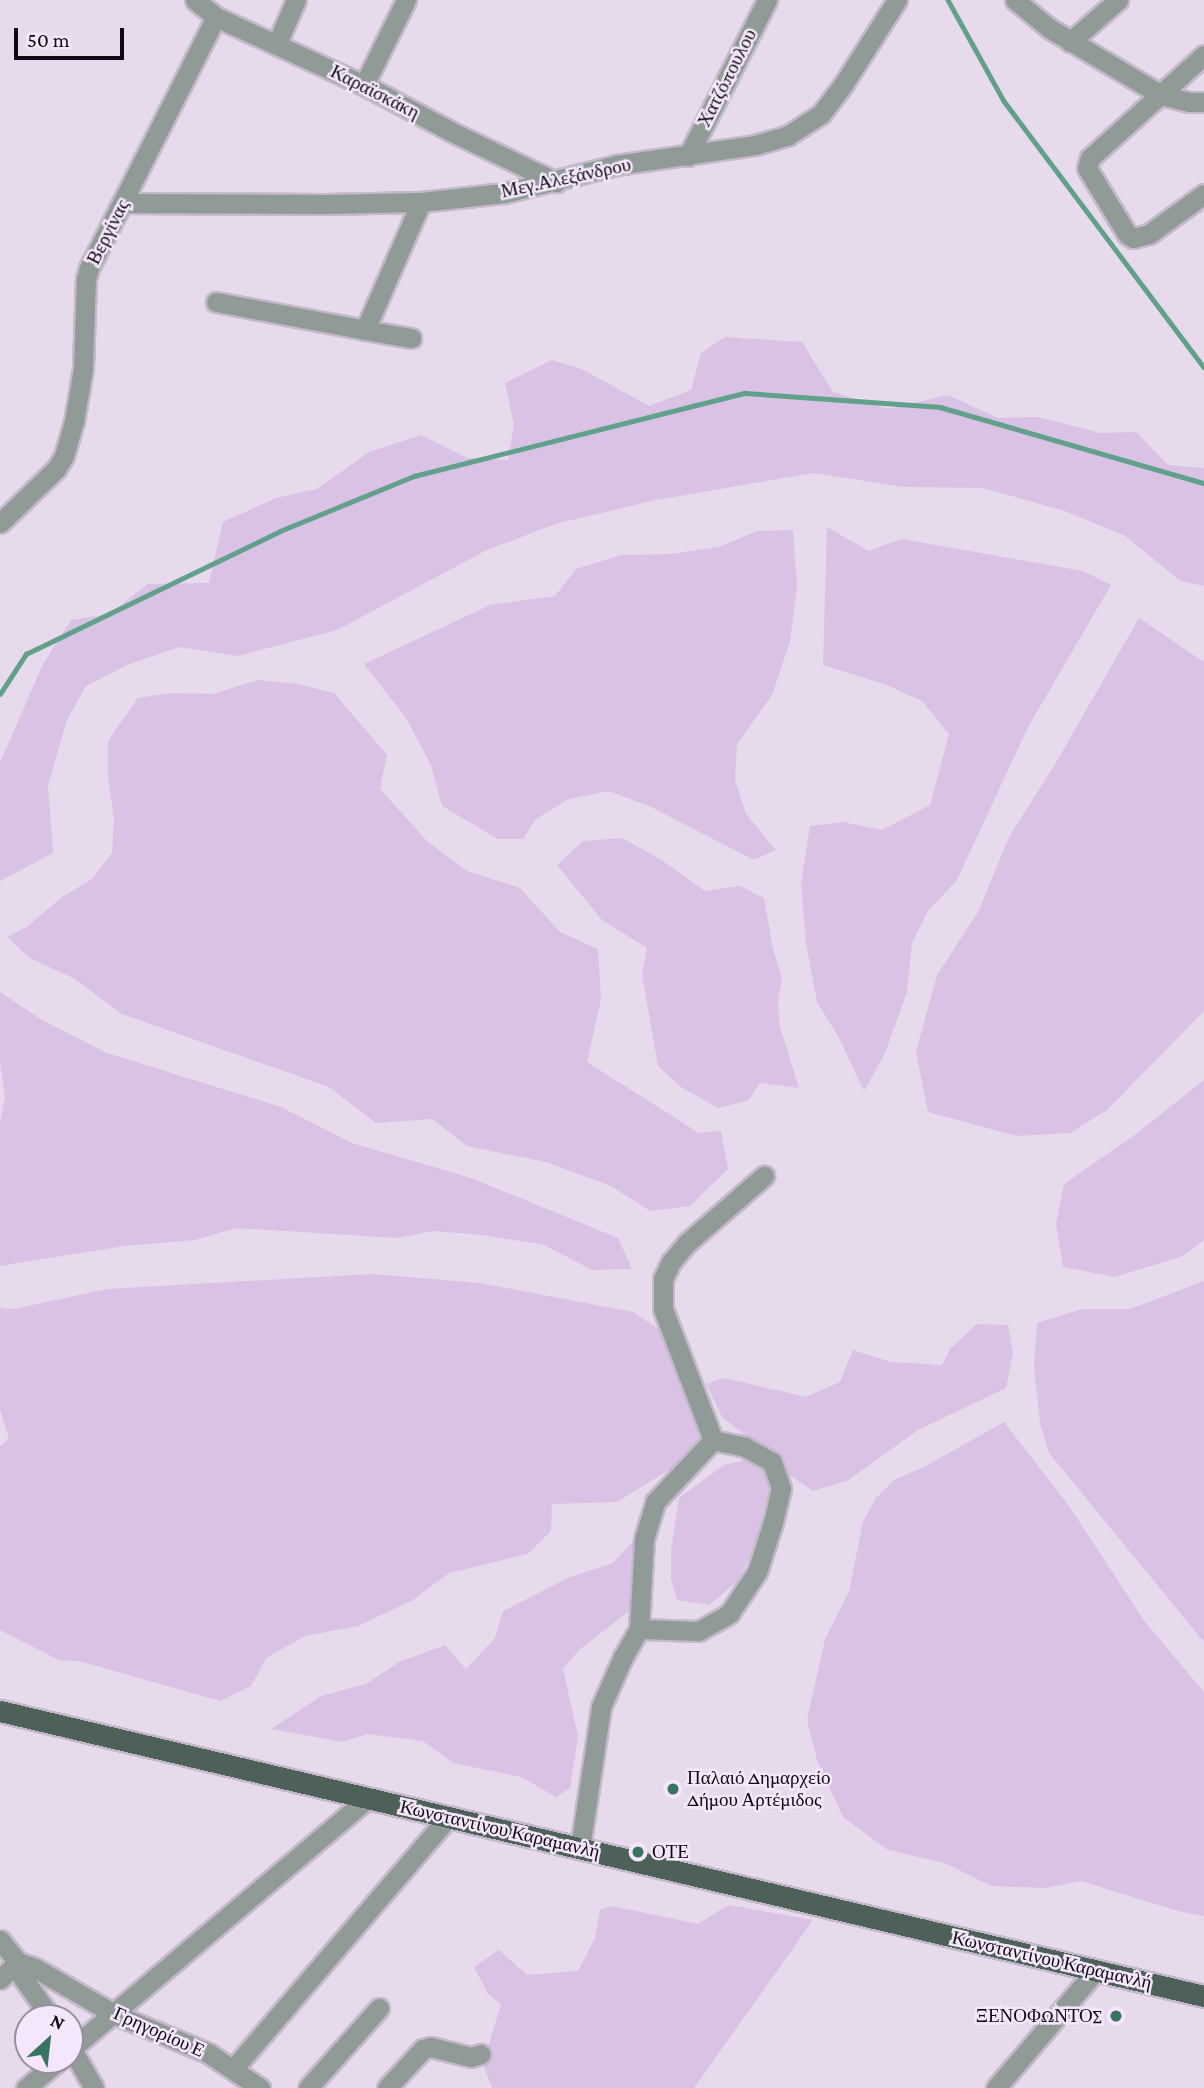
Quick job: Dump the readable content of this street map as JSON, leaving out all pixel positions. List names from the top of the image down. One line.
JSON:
{"streets":{"main road":["Κωνσταντίνου Καραμανλή"],"street":["Χατζόπουλου","Καραϊσκάκη","Μεγ.Αλεξάνδρου","Βεργίνας","Γρηγορίου Ε"]},"crossings":[["Χατζόπουλου","Μεγ.Αλεξάνδρου"],["Καραϊσκάκη","Μεγ.Αλεξάνδρου"],["Καραϊσκάκη","Βεργίνας"],["Μεγ.Αλεξάνδρου","Βεργίνας"]],"places":["Παλαιό Δημαρχείο Δήμου Αρτέμιδος","ΟΤΕ","ΞΕΝΟΦΩΝΤΟΣ"],"scale_bar":"50 m","north":"top right"}
